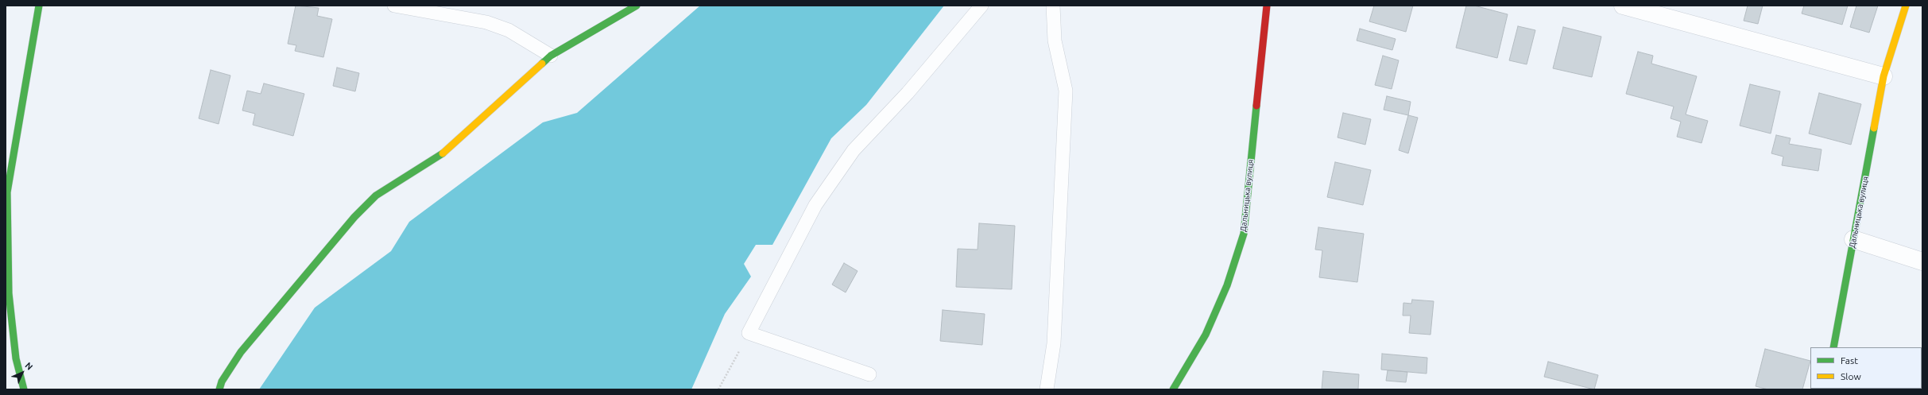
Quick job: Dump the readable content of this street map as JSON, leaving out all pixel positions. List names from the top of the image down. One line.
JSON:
{"streets":{"street":["Дальницька вулиця"]},"legend":["Fast","Slow"],"north":"top right"}
